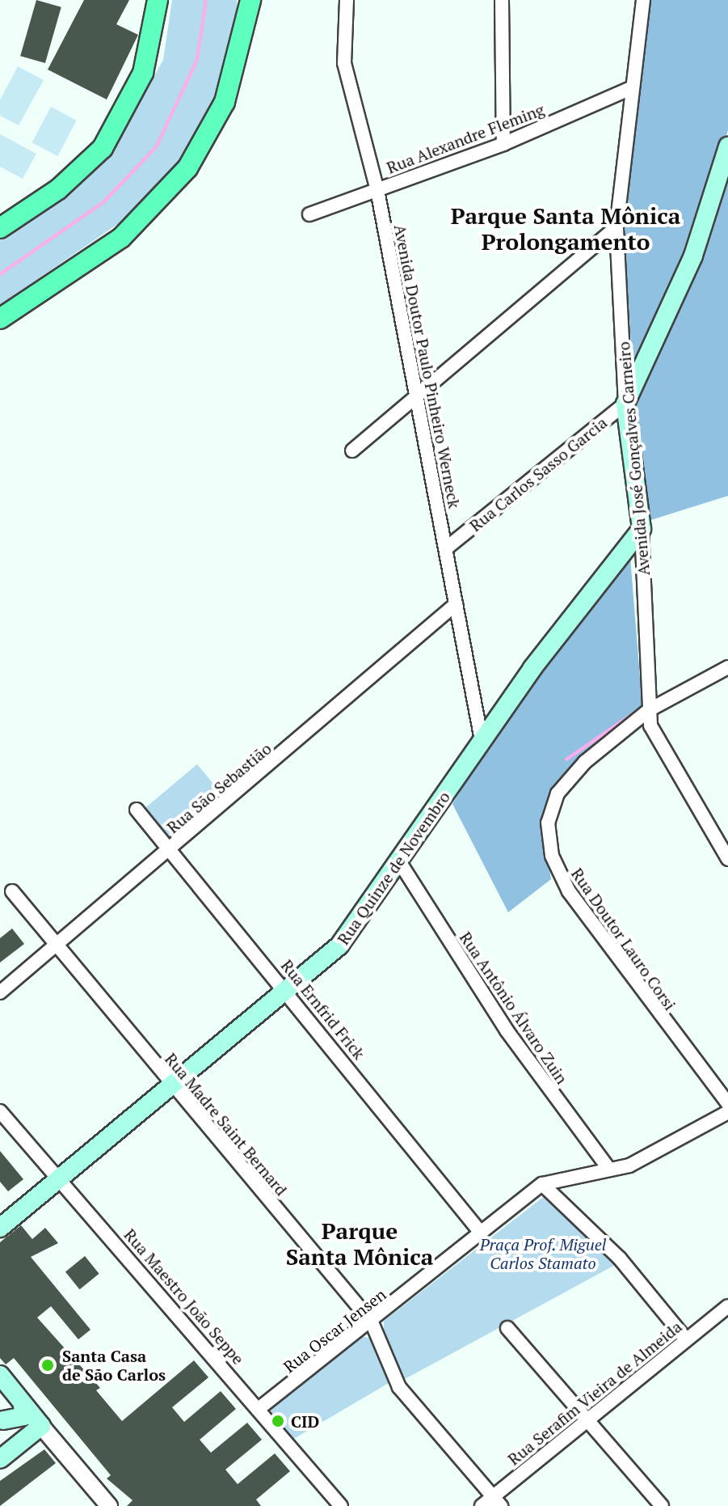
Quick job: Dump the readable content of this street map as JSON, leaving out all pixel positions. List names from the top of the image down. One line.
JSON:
{"streets":{"main road":["Avenida José Gonçalves Carneiro","Rua Carlos Sasso Garcia","Rua Quinze de Novembro"],"street":["Rua Alexandre Fleming","Avenida Doutor Paulo Pinheiro Werneck","Rua São Sebastião","Rua Doutor Lauro Corsi","Rua Antônio Álvaro Zuin","Rua Ernfrid Frick","Rua Madre Saint Bernard","Rua Maestro João Seppe","Rua Oscar Jensen","Rua Serafim Vieira de Almeida"]},"crossings":[["Rua Alexandre Fleming","Avenida Doutor Paulo Pinheiro Werneck"],["Rua Alexandre Fleming","Avenida José Gonçalves Carneiro"],["Avenida Doutor Paulo Pinheiro Werneck","Rua Carlos Sasso Garcia"],["Avenida Doutor Paulo Pinheiro Werneck","Rua São Sebastião"],["Avenida Doutor Paulo Pinheiro Werneck","Rua Quinze de Novembro"],["Avenida José Gonçalves Carneiro","Rua Carlos Sasso Garcia"],["Avenida José Gonçalves Carneiro","Rua Quinze de Novembro"],["Avenida José Gonçalves Carneiro","Rua Doutor Lauro Corsi"],["Rua São Sebastião","Rua Ernfrid Frick"],["Rua São Sebastião","Rua Madre Saint Bernard"],["Rua Quinze de Novembro","Rua Antônio Álvaro Zuin"],["Rua Quinze de Novembro","Rua Ernfrid Frick"],["Rua Quinze de Novembro","Rua Madre Saint Bernard"],["Rua Quinze de Novembro","Rua Maestro João Seppe"],["Rua Antônio Álvaro Zuin","Rua Oscar Jensen"],["Rua Ernfrid Frick","Rua Oscar Jensen"],["Rua Madre Saint Bernard","Rua Oscar Jensen"],["Rua Madre Saint Bernard","Rua Serafim Vieira de Almeida"],["Rua Maestro João Seppe","Rua Oscar Jensen"]],"districts":["Parque Santa Mônica Prolongamento","Parque Santa Mônica"],"parks":["Praça Prof. Miguel Carlos Stamato"],"places":["Santa Casa de São Carlos","CID"]}
